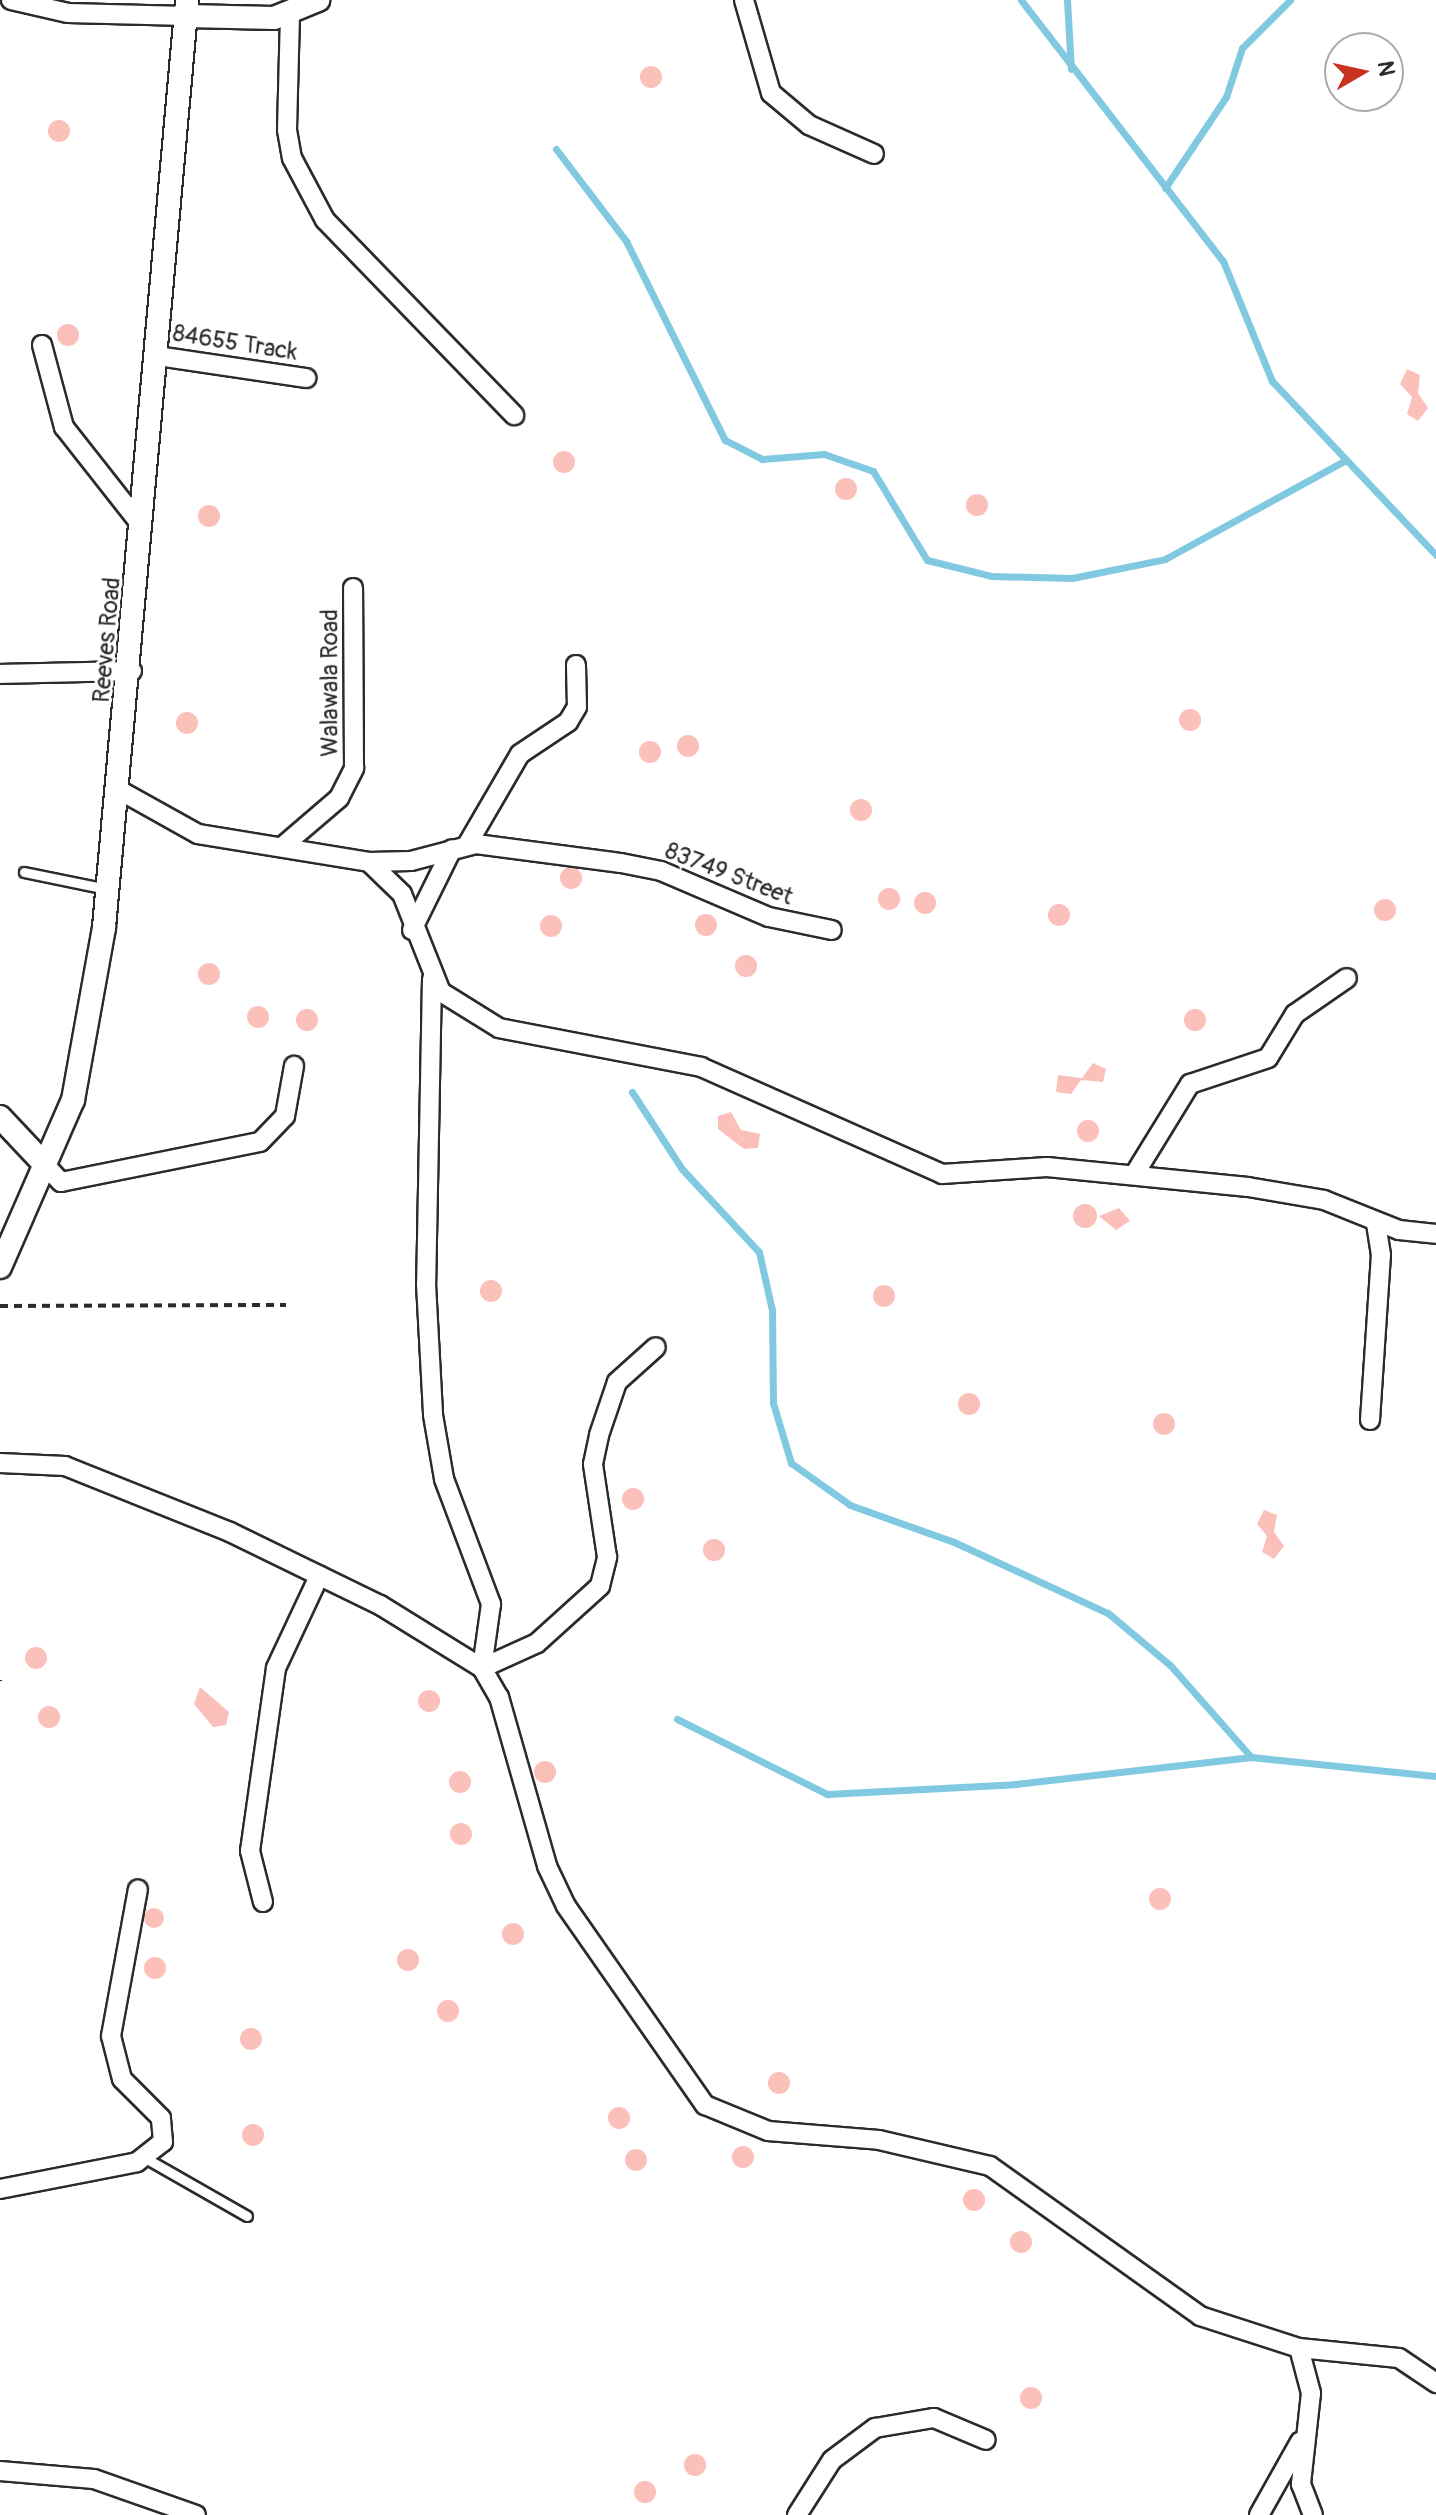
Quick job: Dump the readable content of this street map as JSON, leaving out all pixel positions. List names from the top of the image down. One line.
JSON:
{"streets":{"street":["84655 Track","Reeves Road","Walawala Road","83749 Street"]},"crossings":[["84655 Track","Reeves Road"],["Reeves Road","83749 Street"],["Walawala Road","83749 Street"]],"north":"right"}
